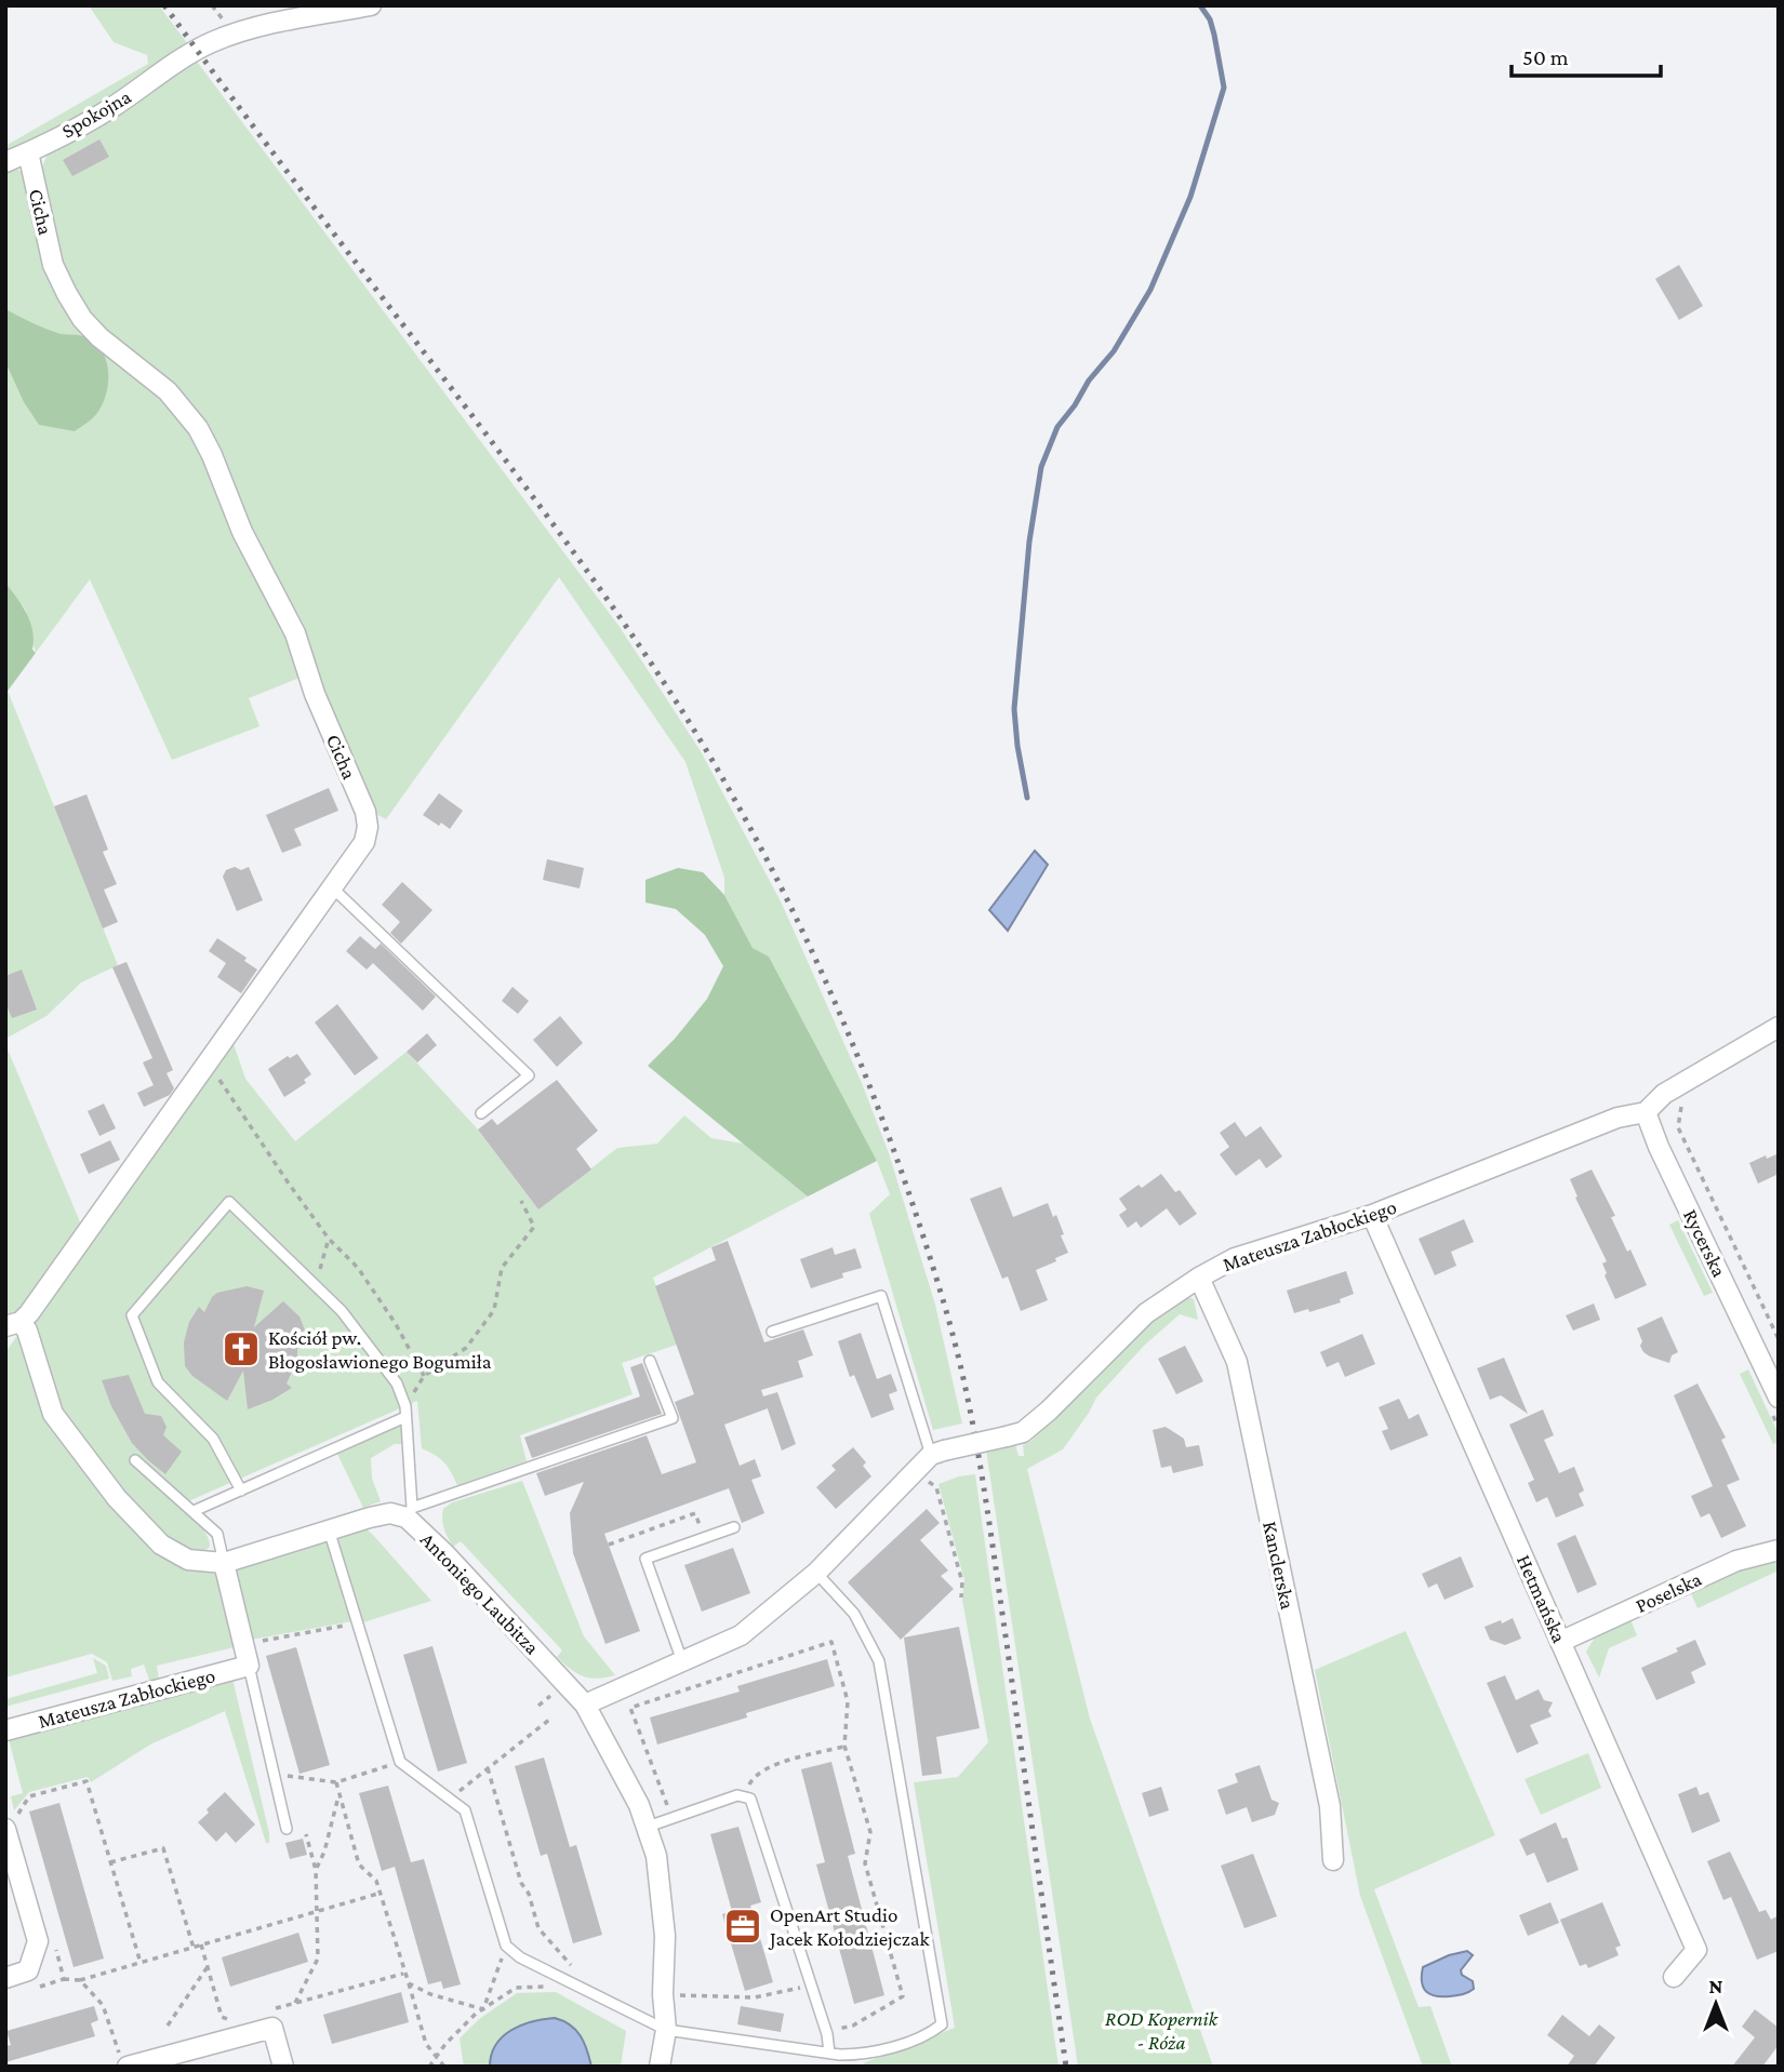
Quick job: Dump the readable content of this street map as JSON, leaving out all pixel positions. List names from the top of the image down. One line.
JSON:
{"streets":{"street":["Spokojna","Cicha","Mateusza Zabłockiego","Rycerska","Kanclerska","Poselska","Antoniego Laubitza","Hetmańska"]},"crossings":[["Spokojna","Cicha"],["Cicha","Antoniego Laubitza"],["Mateusza Zabłockiego","Rycerska"],["Mateusza Zabłockiego","Kanclerska"],["Mateusza Zabłockiego","Hetmańska"],["Poselska","Hetmańska"]],"parks":["ROD Kopernik - Róża"],"places":{"church":["Kościół pw. Błogosławionego Bogumiła"],"office":["OpenArt Studio Jacek Kołodziejczak"]},"scale_bar":"50 m","north":"top"}
